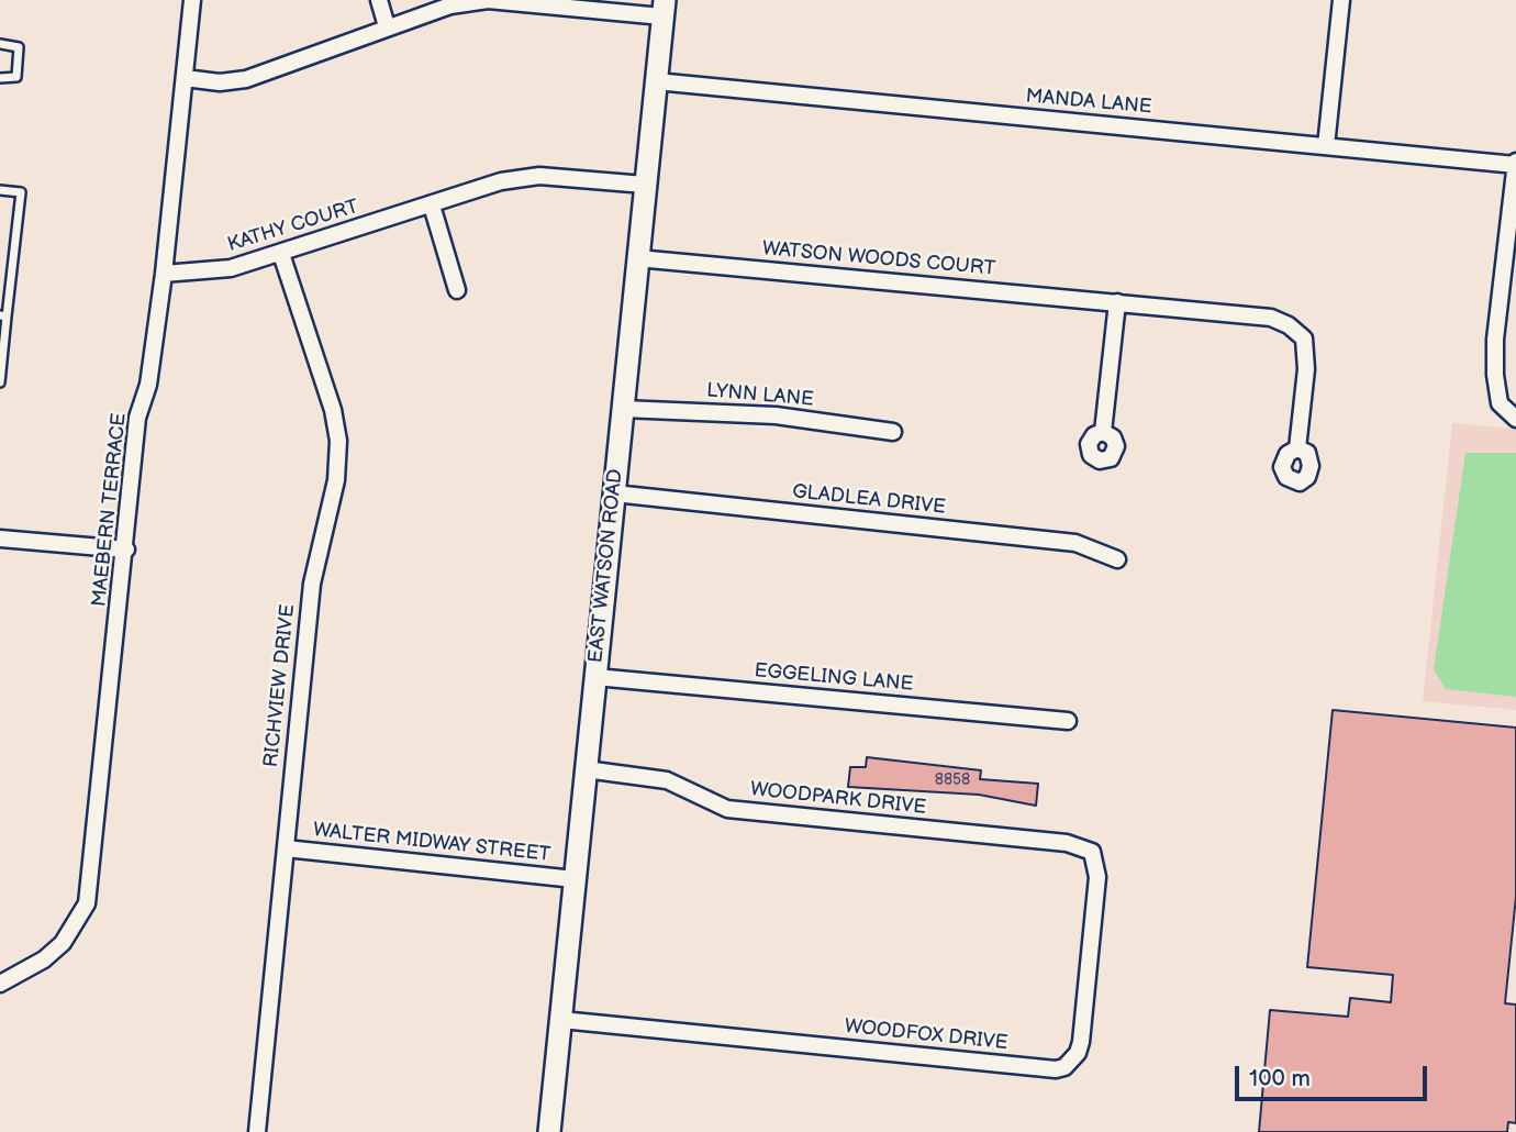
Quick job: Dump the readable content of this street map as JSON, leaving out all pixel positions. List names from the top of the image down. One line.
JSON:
{"streets":{"street":["MANDA LANE","KATHY COURT","WATSON WOODS COURT","LYNN LANE","GLADLEA DRIVE","MAEBERN TERRACE","EAST WATSON ROAD","EGGELING LANE","RICHVIEW DRIVE","WOODPARK DRIVE","WALTER MIDWAY STREET","WOODFOX DRIVE"]},"crossings":[["MANDA LANE","EAST WATSON ROAD"],["KATHY COURT","MAEBERN TERRACE"],["KATHY COURT","EAST WATSON ROAD"],["KATHY COURT","RICHVIEW DRIVE"],["WATSON WOODS COURT","EAST WATSON ROAD"],["LYNN LANE","EAST WATSON ROAD"],["GLADLEA DRIVE","EAST WATSON ROAD"],["EAST WATSON ROAD","EGGELING LANE"],["EAST WATSON ROAD","WOODPARK DRIVE"],["EAST WATSON ROAD","WALTER MIDWAY STREET"],["EAST WATSON ROAD","WOODFOX DRIVE"],["RICHVIEW DRIVE","WALTER MIDWAY STREET"],["WOODPARK DRIVE","WOODFOX DRIVE"]],"house_numbers":["8858"],"scale_bar":"100 m"}
